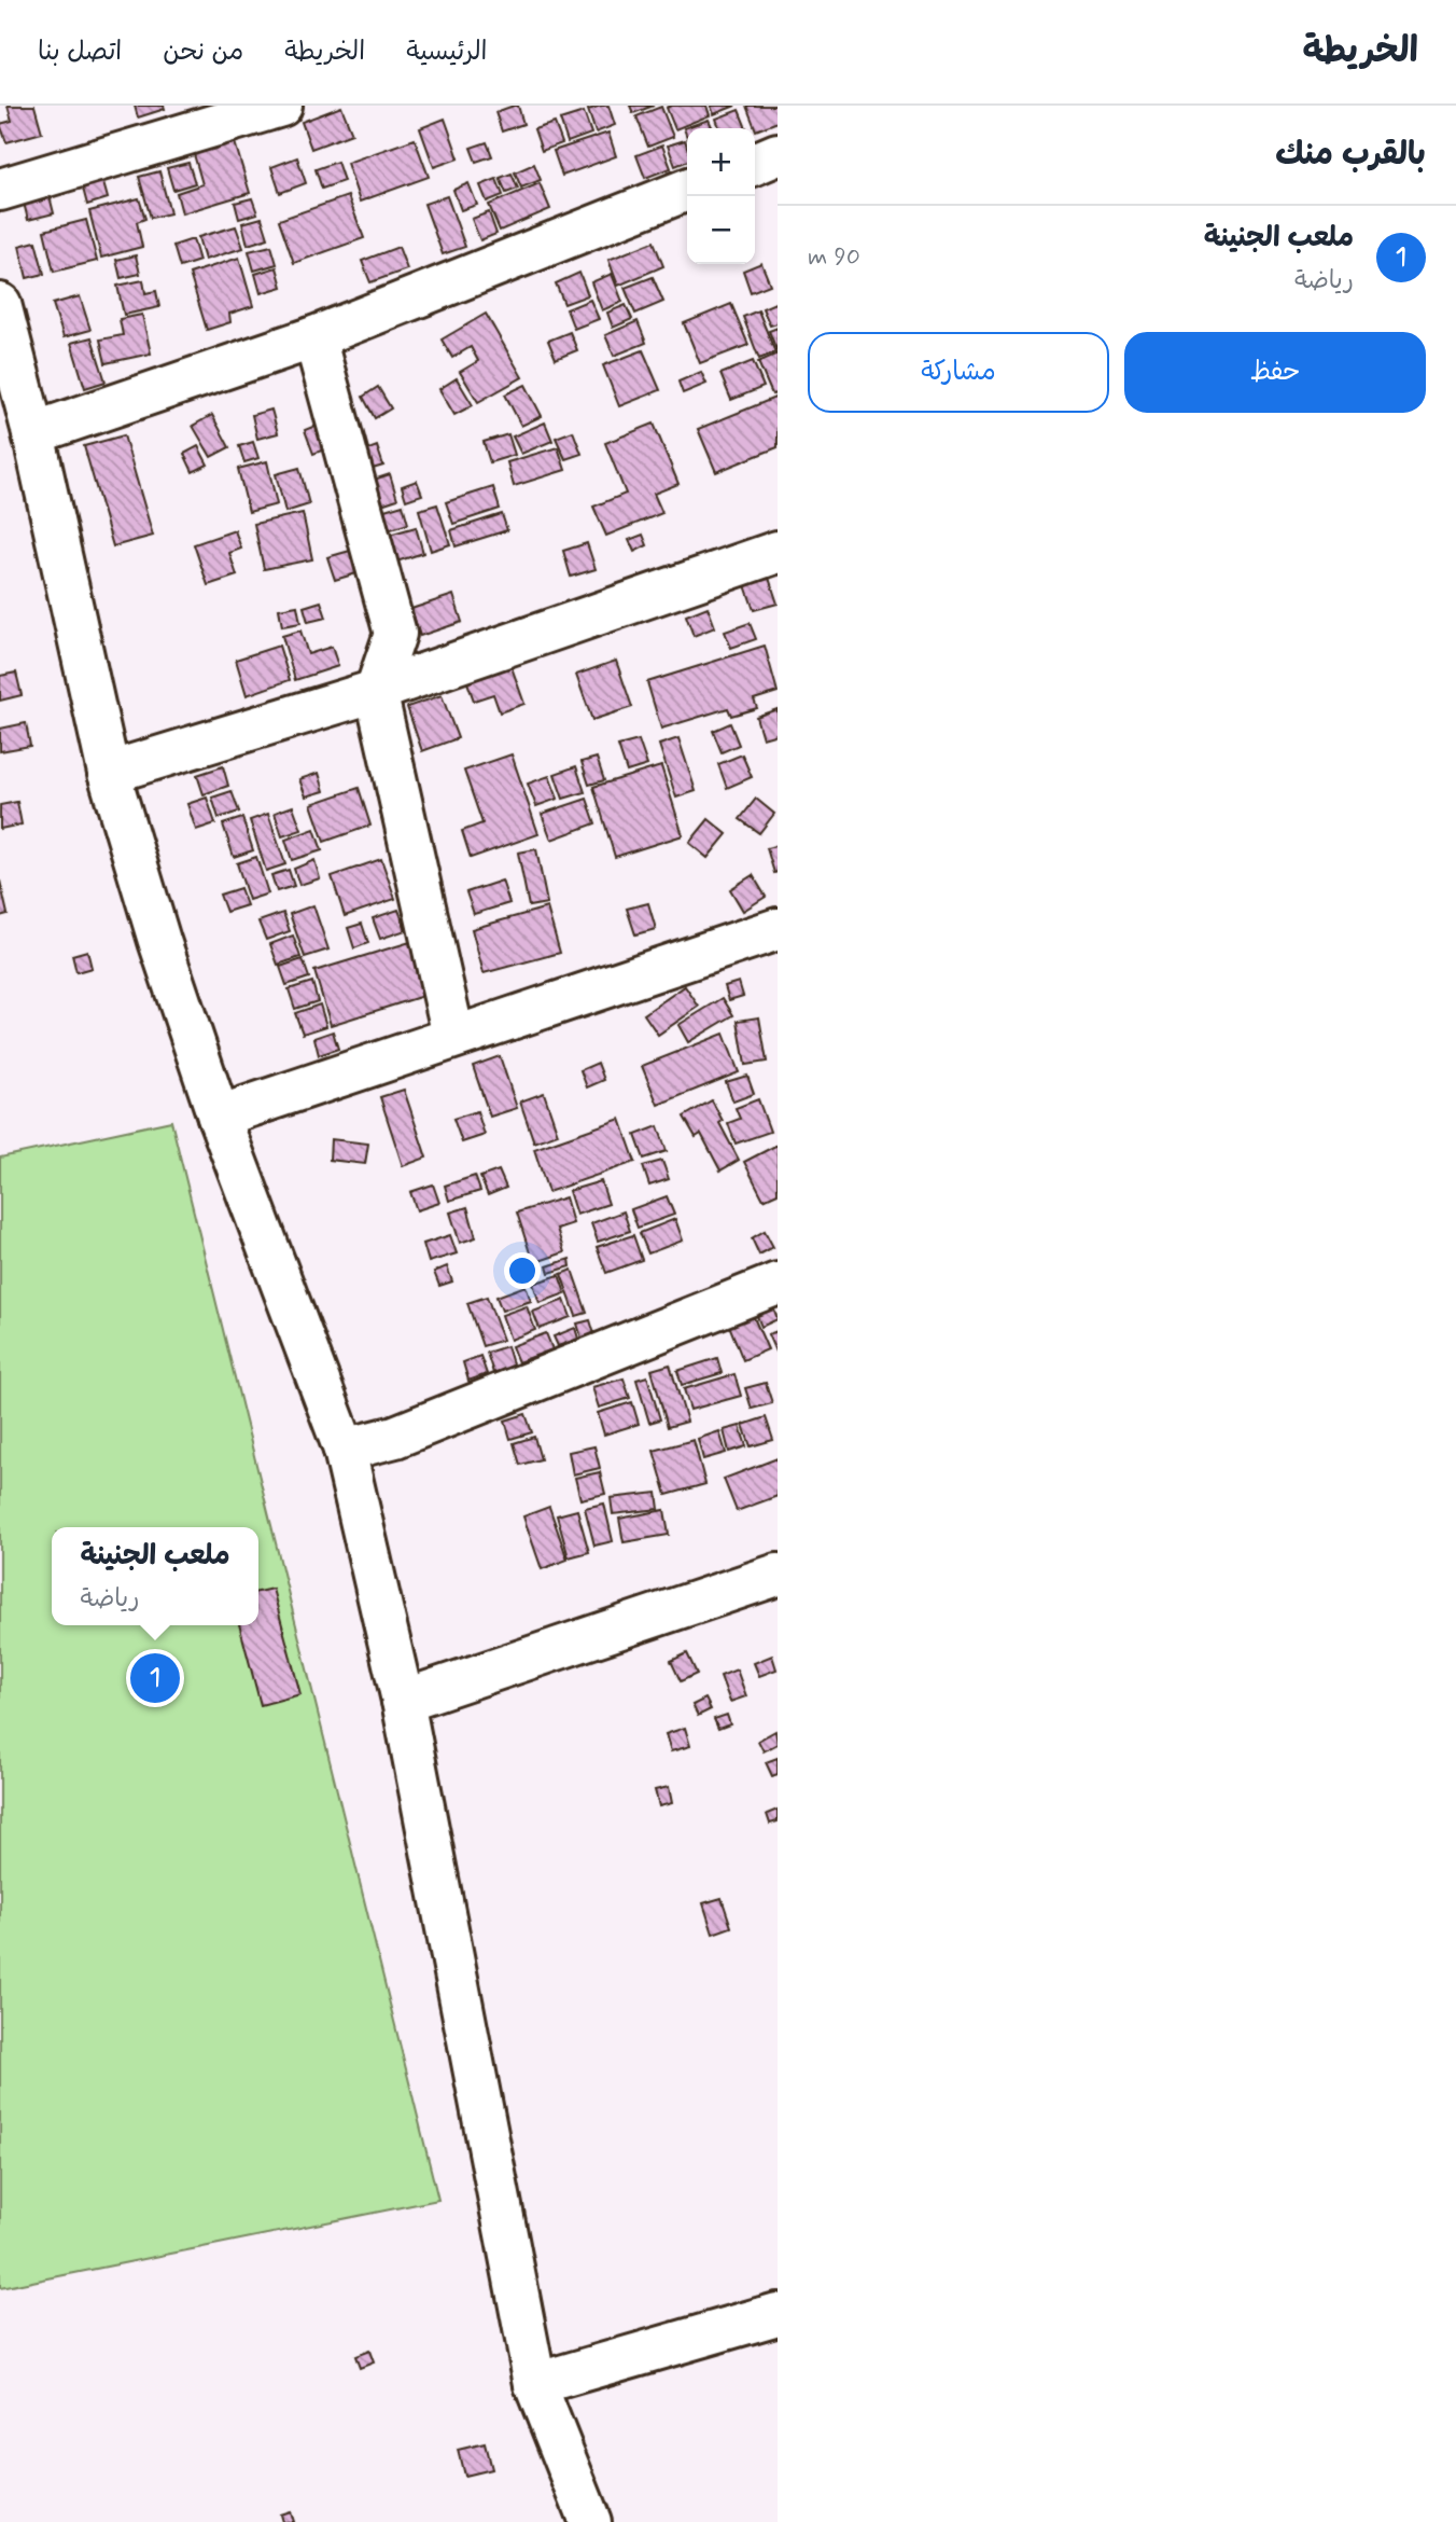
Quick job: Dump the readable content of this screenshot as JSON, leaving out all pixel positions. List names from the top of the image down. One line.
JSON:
{"page":{"header":"الخريطة","nav":["الرئيسية","الخريطة","من نحن","اتصل بنا"],"heading":"بالقرب منك","map_buttons":["+","−"],"list":[{"mark":"1","name":"ملعب الجنينة","note":"رياضة","value":"90 m"}],"buttons":["حفظ","مشاركة"],"popup":["ملعب الجنينة","رياضة"],"pins":"1"}}
